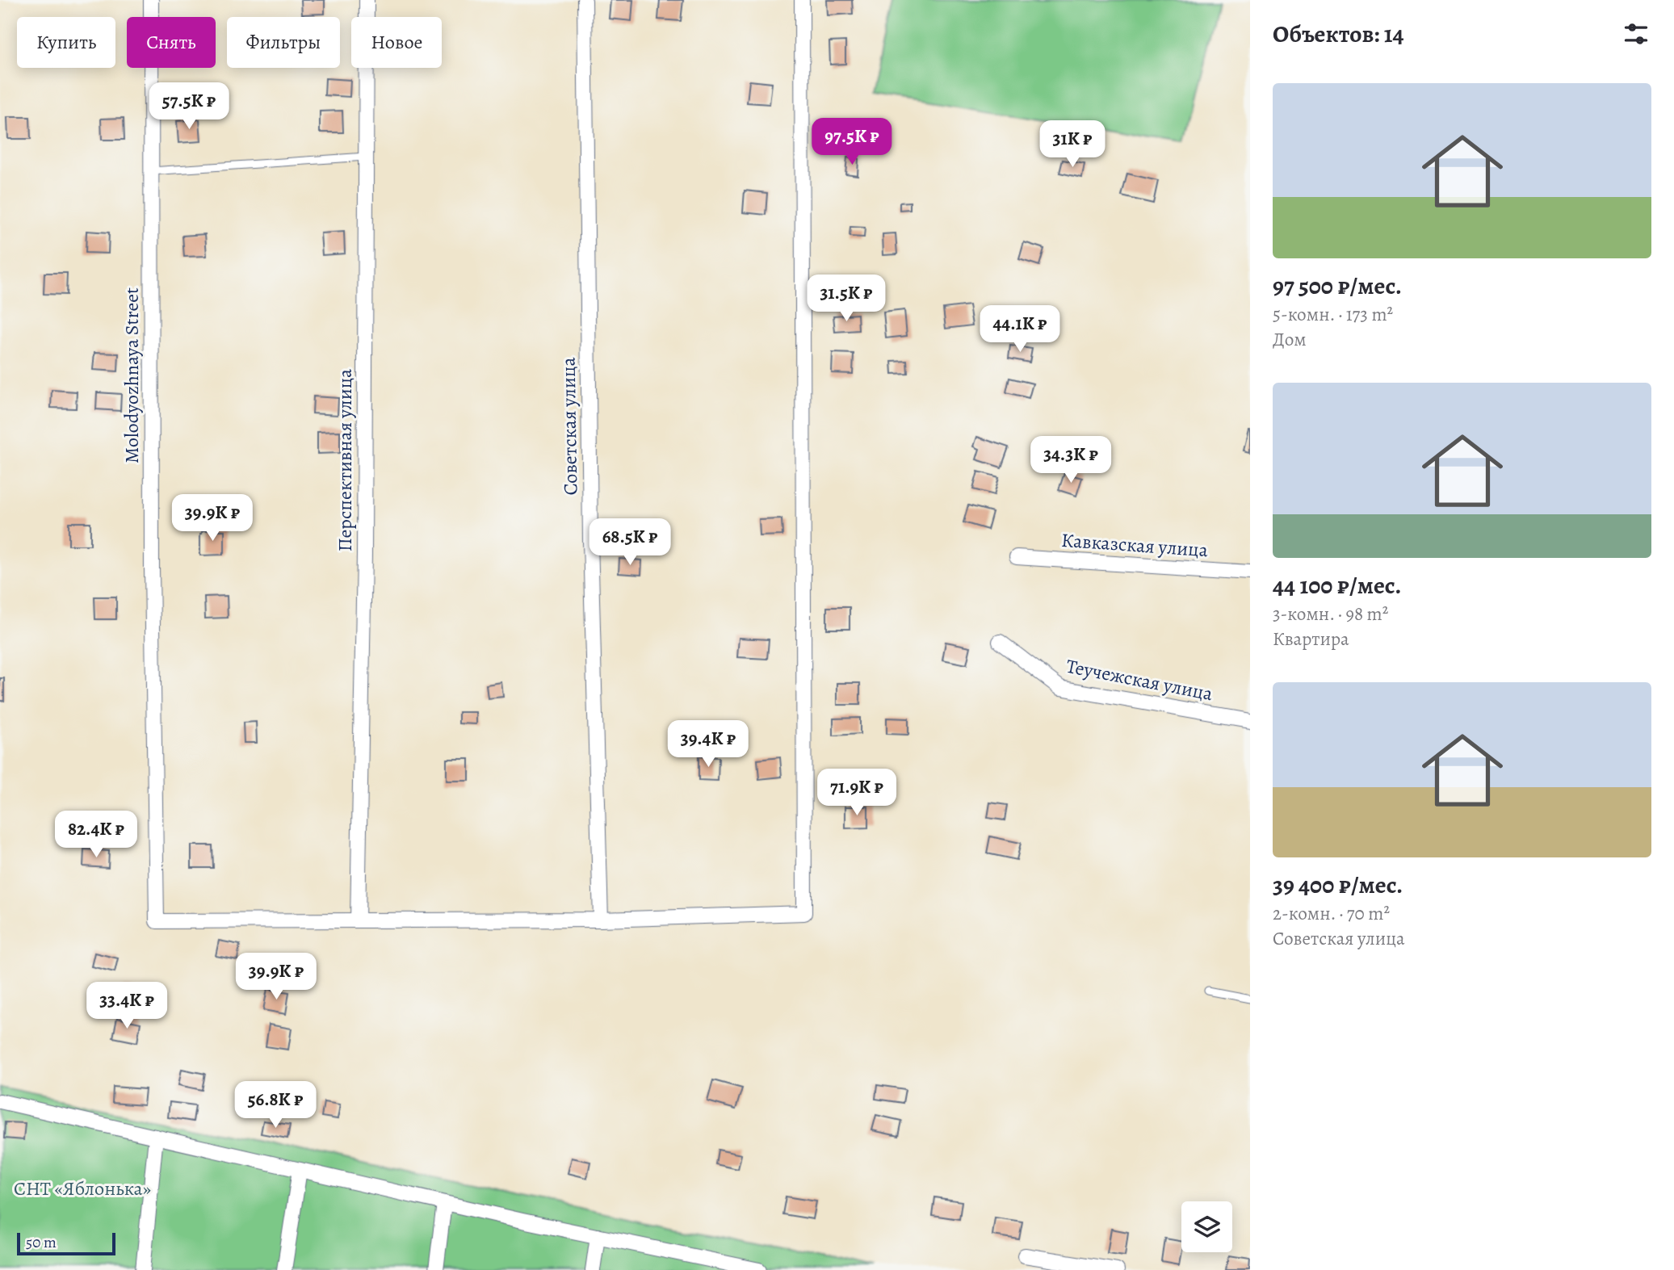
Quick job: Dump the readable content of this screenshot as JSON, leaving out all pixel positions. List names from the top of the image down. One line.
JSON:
{"streets":{"street":["Molodyozhnaya Street","Советская улица","Перспективная улица","Кавказская улица","Теучежская улица"]},"crossings":[["Molodyozhnaya Street","Перспективная улица"]],"parks":["СНТ «Яблонька»"],"scale_bar":"50 m","page":{"heading":"Объектов: 14","chip":["Купить","Снять","Фильтры","Новое"],"list":[{"name":"97 500 ₽/мес.","note":"5-комн. · 173 m² · Дом"},{"name":"44 100 ₽/мес.","note":"3-комн. · 98 m² · Квартира"},{"name":"39 400 ₽/мес.","note":"2-комн. · 70 m² · Советская улица"}],"price":["57.5K ₽","97.5K ₽","31K ₽","31.5K ₽","44.1K ₽","34.3K ₽","39.9K ₽","68.5K ₽","39.4K ₽","71.9K ₽","82.4K ₽","39.9K ₽","33.4K ₽","56.8K ₽"],"scale":"50 m"}}
